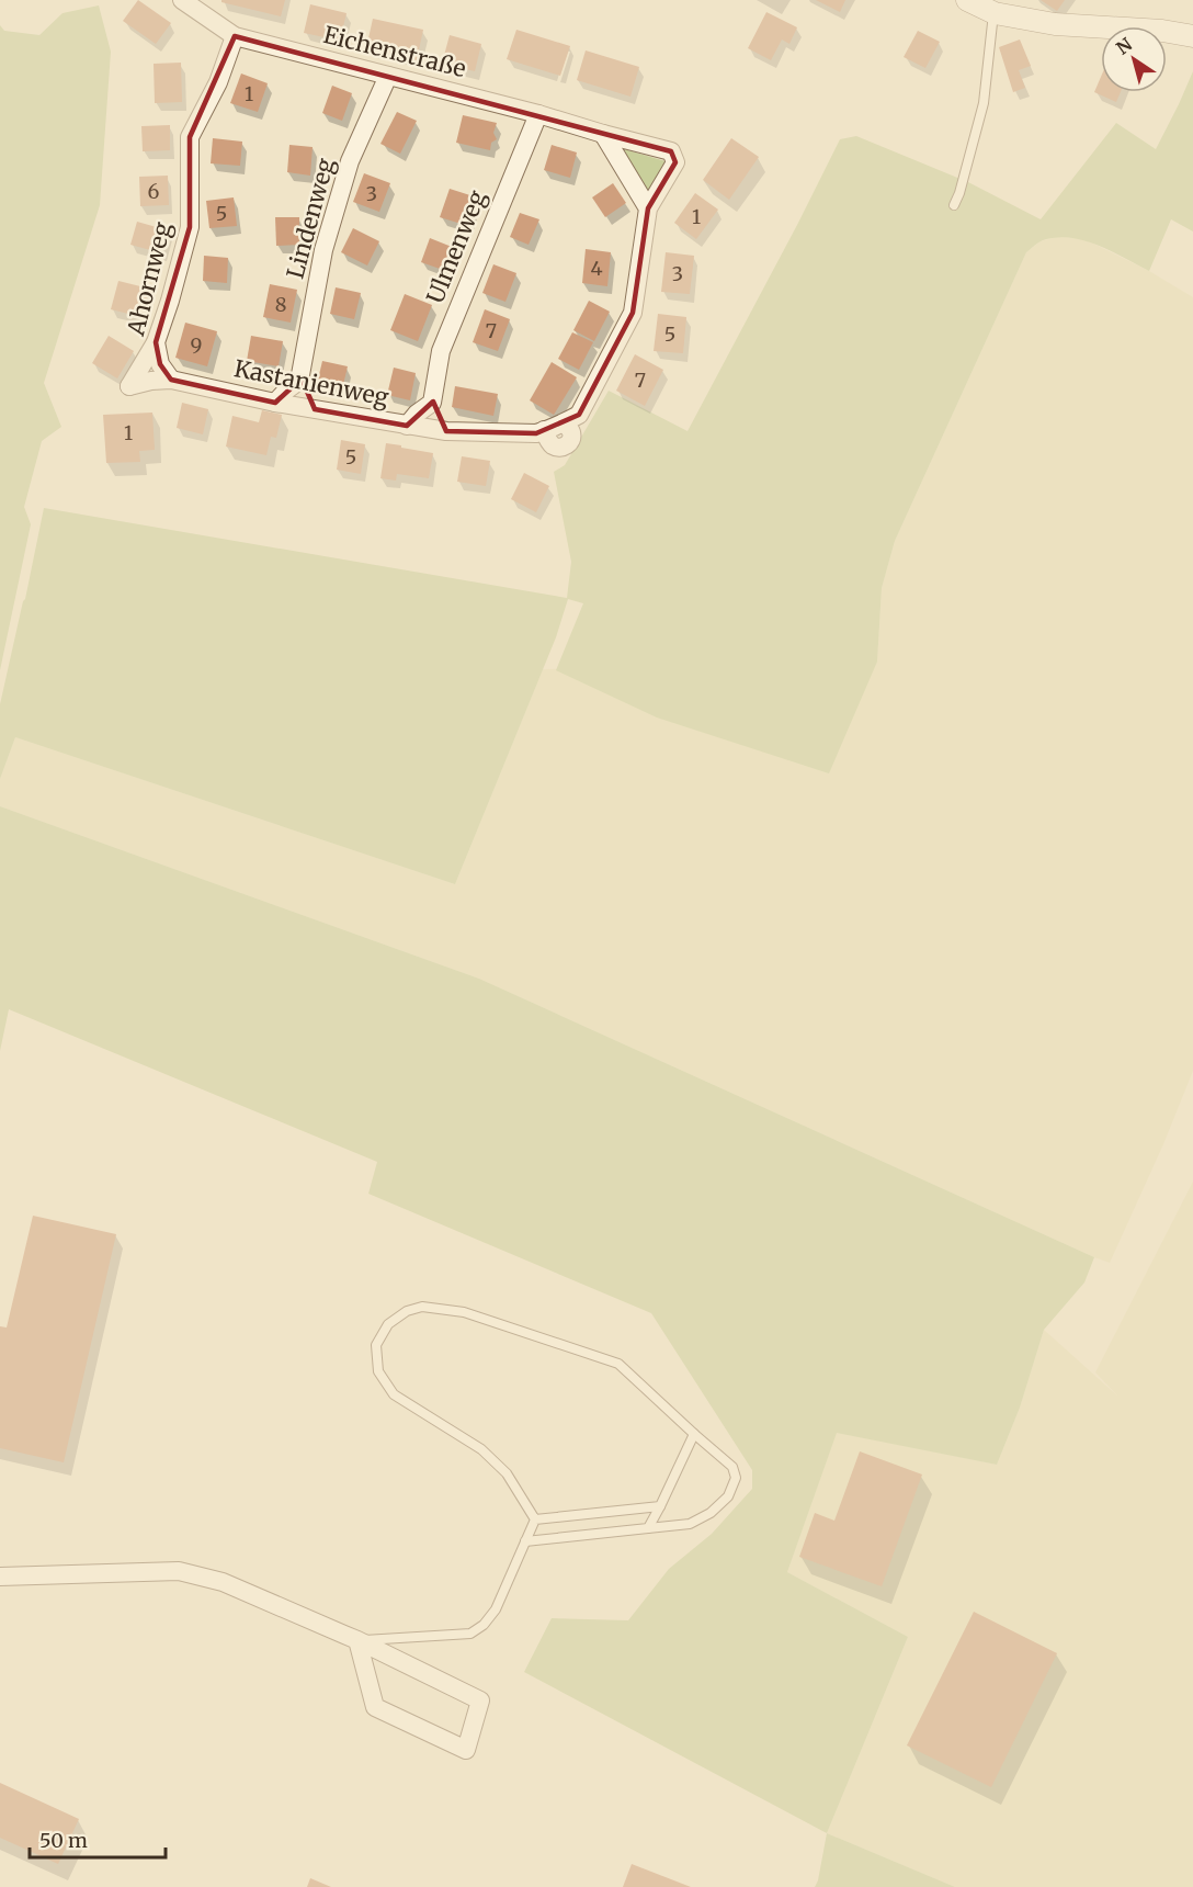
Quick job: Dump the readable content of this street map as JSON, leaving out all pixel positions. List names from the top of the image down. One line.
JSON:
{"streets":{"street":["Eichenstraße","Lindenweg","Ulmenweg","Ahornweg","Kastanienweg"]},"crossings":[["Eichenstraße","Lindenweg"],["Eichenstraße","Ulmenweg"],["Eichenstraße","Ahornweg"],["Eichenstraße","Kastanienweg"],["Ahornweg","Kastanienweg"]],"house_numbers":["1","6","3","5","1","4","3","8","7","5","9","7","1","5"],"scale_bar":"50 m","north":"top left"}
